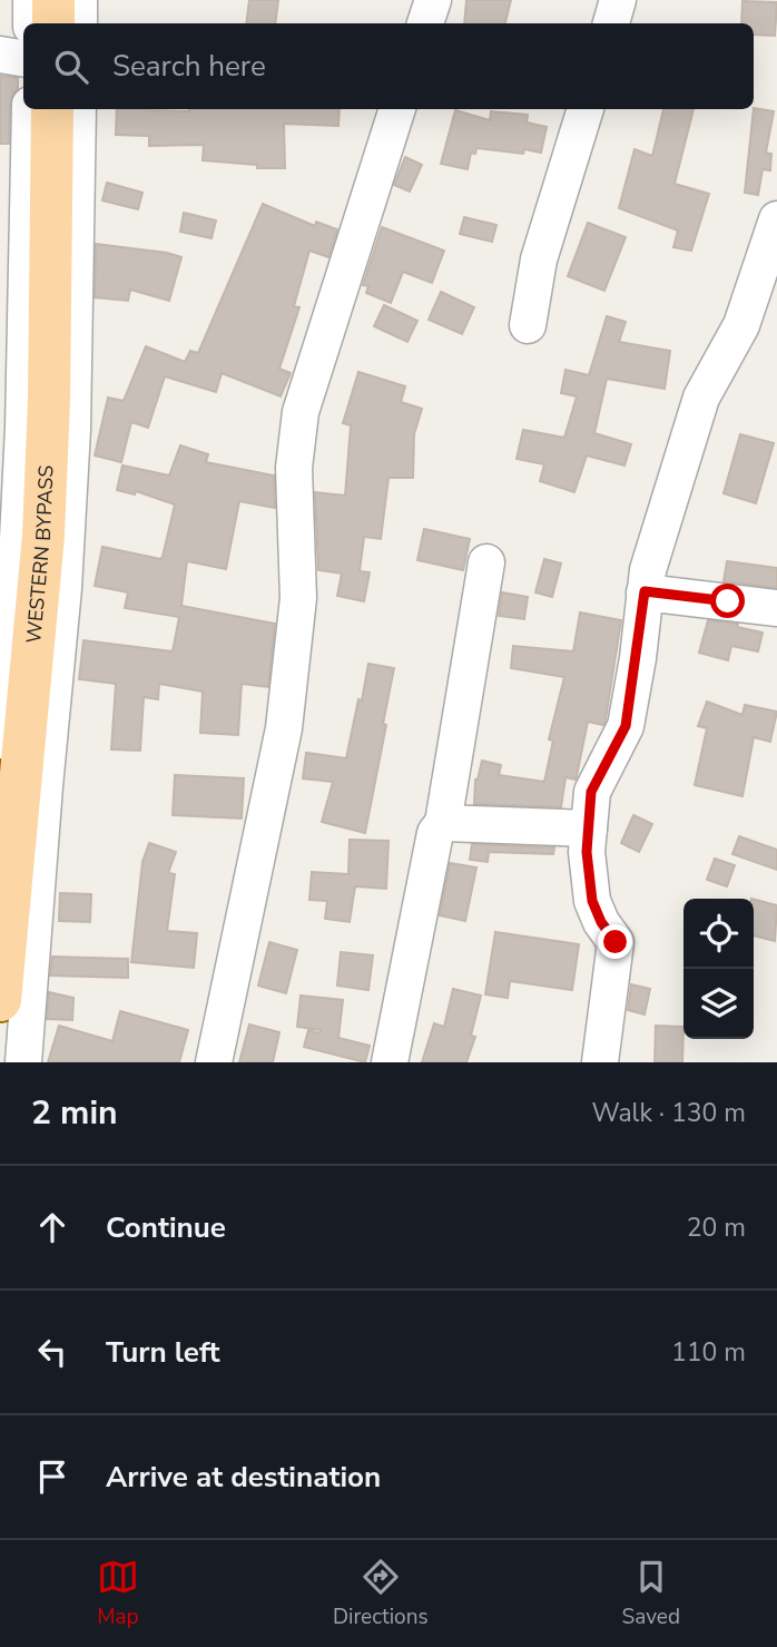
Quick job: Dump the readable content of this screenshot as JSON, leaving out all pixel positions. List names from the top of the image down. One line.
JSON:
{"streets":{"main road":["WESTERN BYPASS"]},"page":{"search":"Search here","heading":["2 min","Walk · 130 m"],"list":[["Continue","20 m"],["Turn left","110 m"],"Arrive at destination"],"nav":["Map","Directions","Saved"]}}
